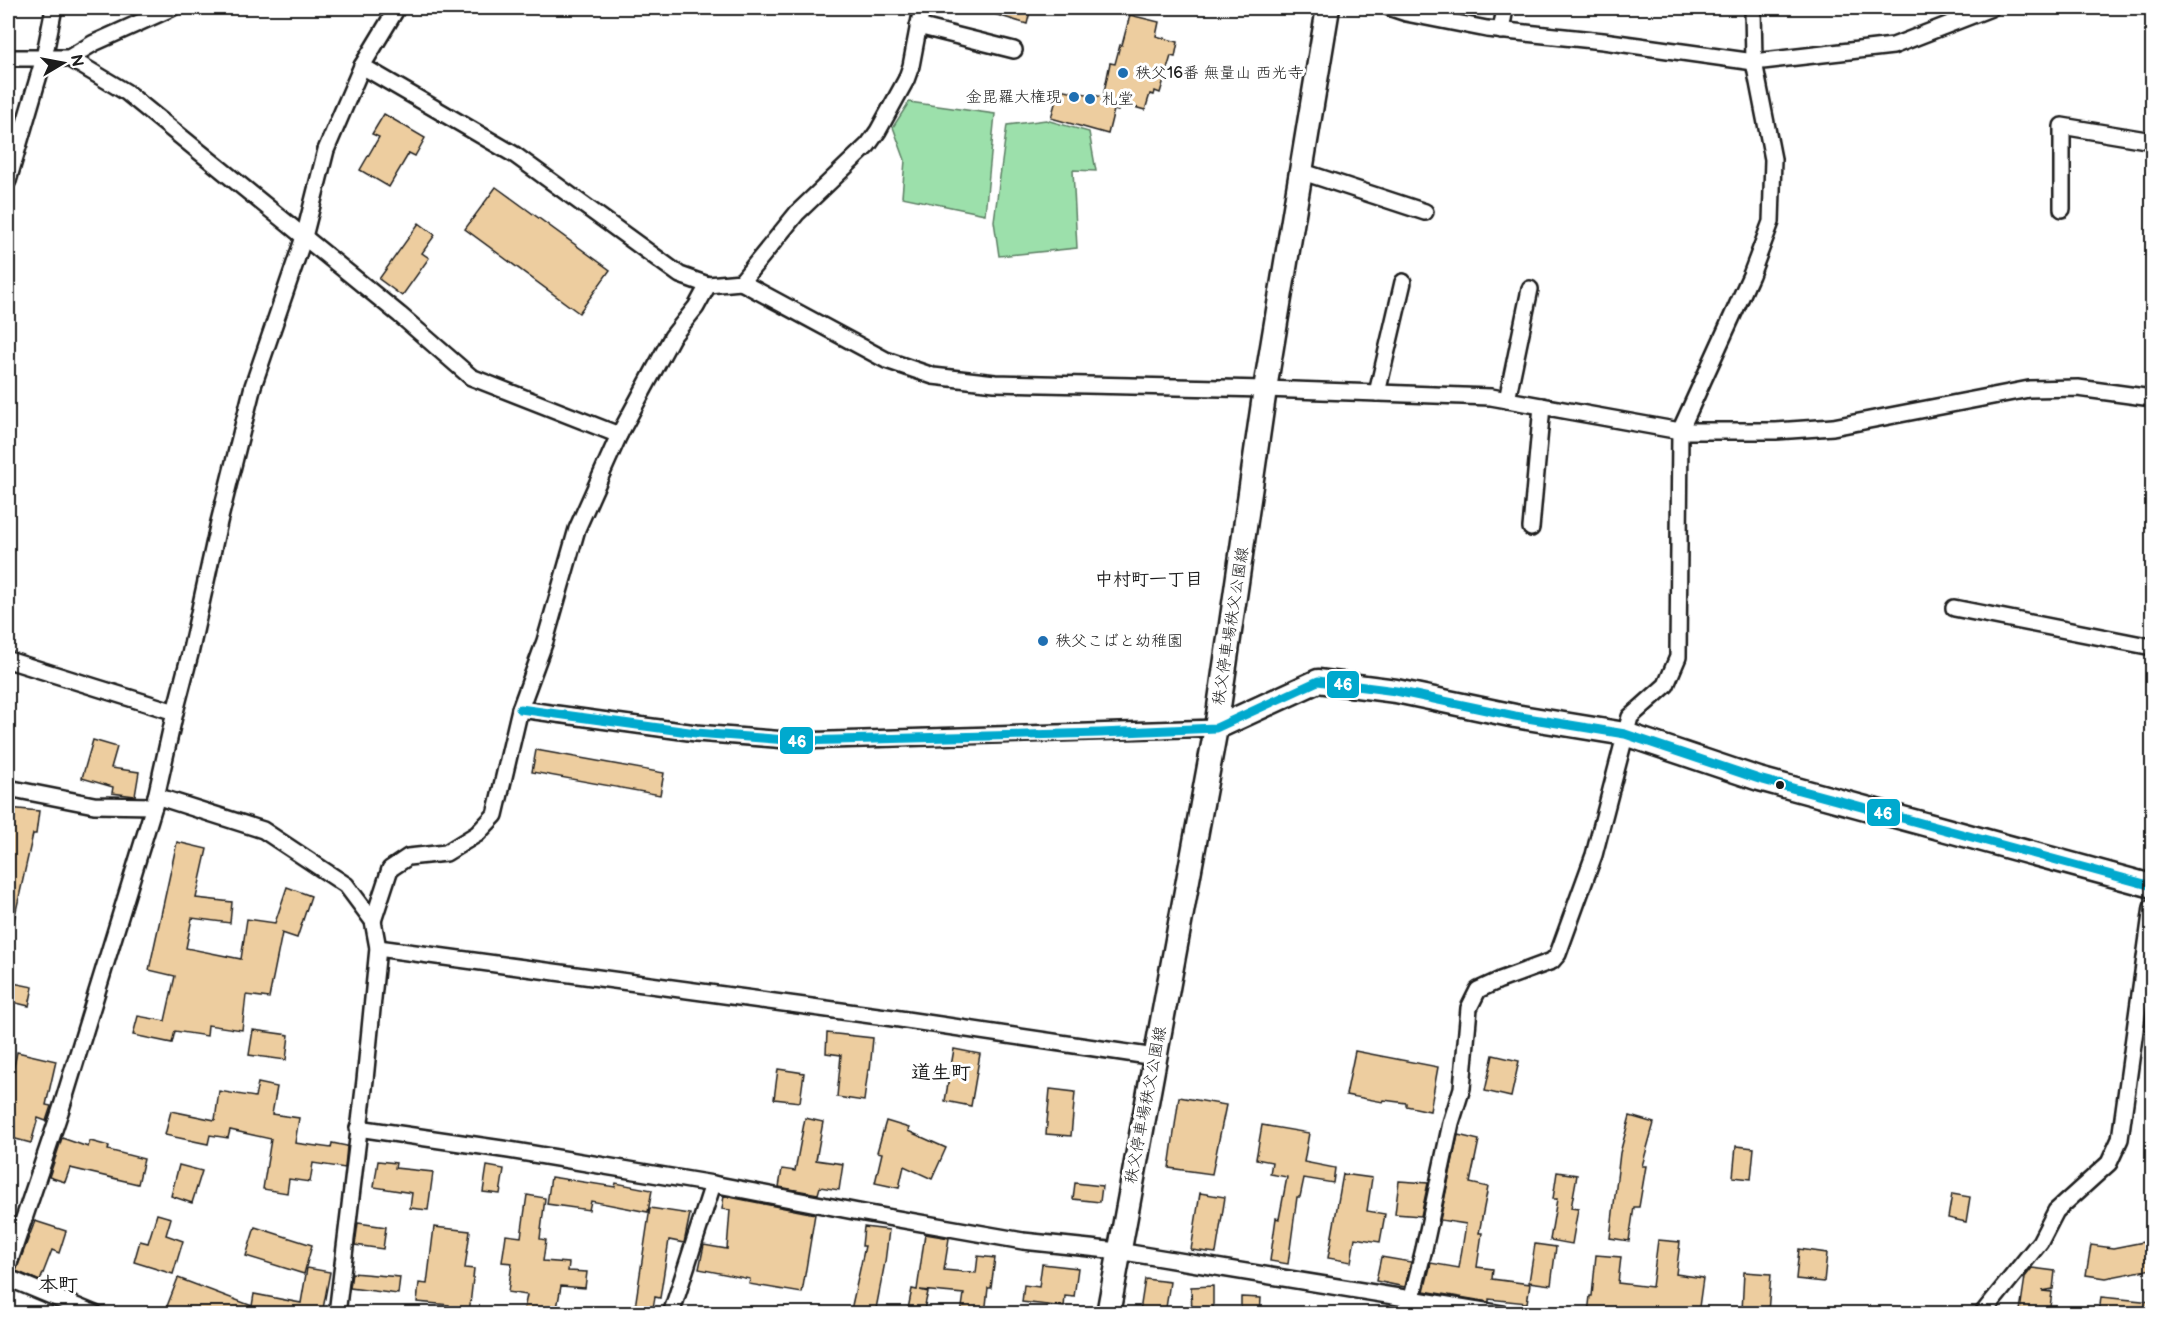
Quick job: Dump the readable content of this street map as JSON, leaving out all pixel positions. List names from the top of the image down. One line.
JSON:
{"streets":{"main road":["秩父停車場秩父公園線"]},"districts":["中村町一丁目","道生町","本町"],"places":["秩父16番 無量山 西光寺","金毘羅大権現","札堂","秩父こばと幼稚園"],"lines":["transit line 46"],"north":"right"}
